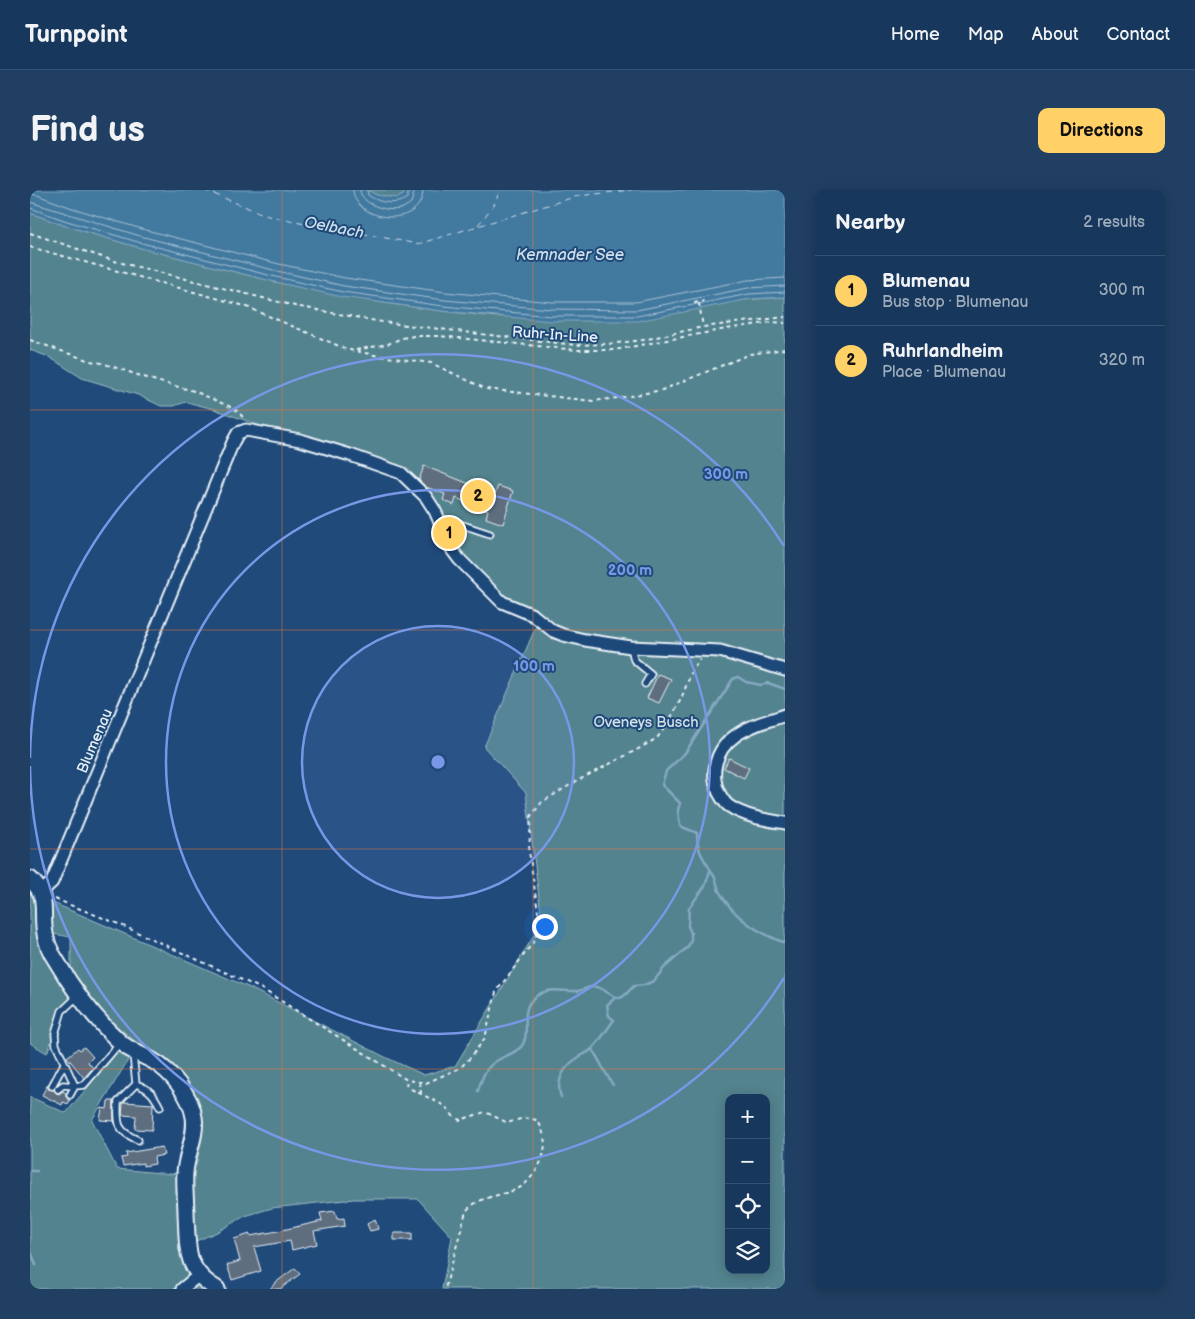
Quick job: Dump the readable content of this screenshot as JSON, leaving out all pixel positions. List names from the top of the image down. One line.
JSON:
{"streets":{"street":["Blumenau"],"path":["Ruhr-In-Line"]},"water":["Oelbach","Kemnader See"],"parks":["Oveneys Busch"],"page":{"header":"Turnpoint","nav":["Home","Map","About","Contact"],"buttons":"Directions","title":"Find us","heading":["Nearby","2 results"],"list":[{"mark":"1","name":"Blumenau","note":"Bus stop · Blumenau","value":"300 m"},{"mark":"2","name":"Ruhrlandheim","note":"Place · Blumenau","value":"320 m"}],"pins":["2","1"],"map_buttons":["+","−"]},"rings":["300 m","200 m","100 m"]}
